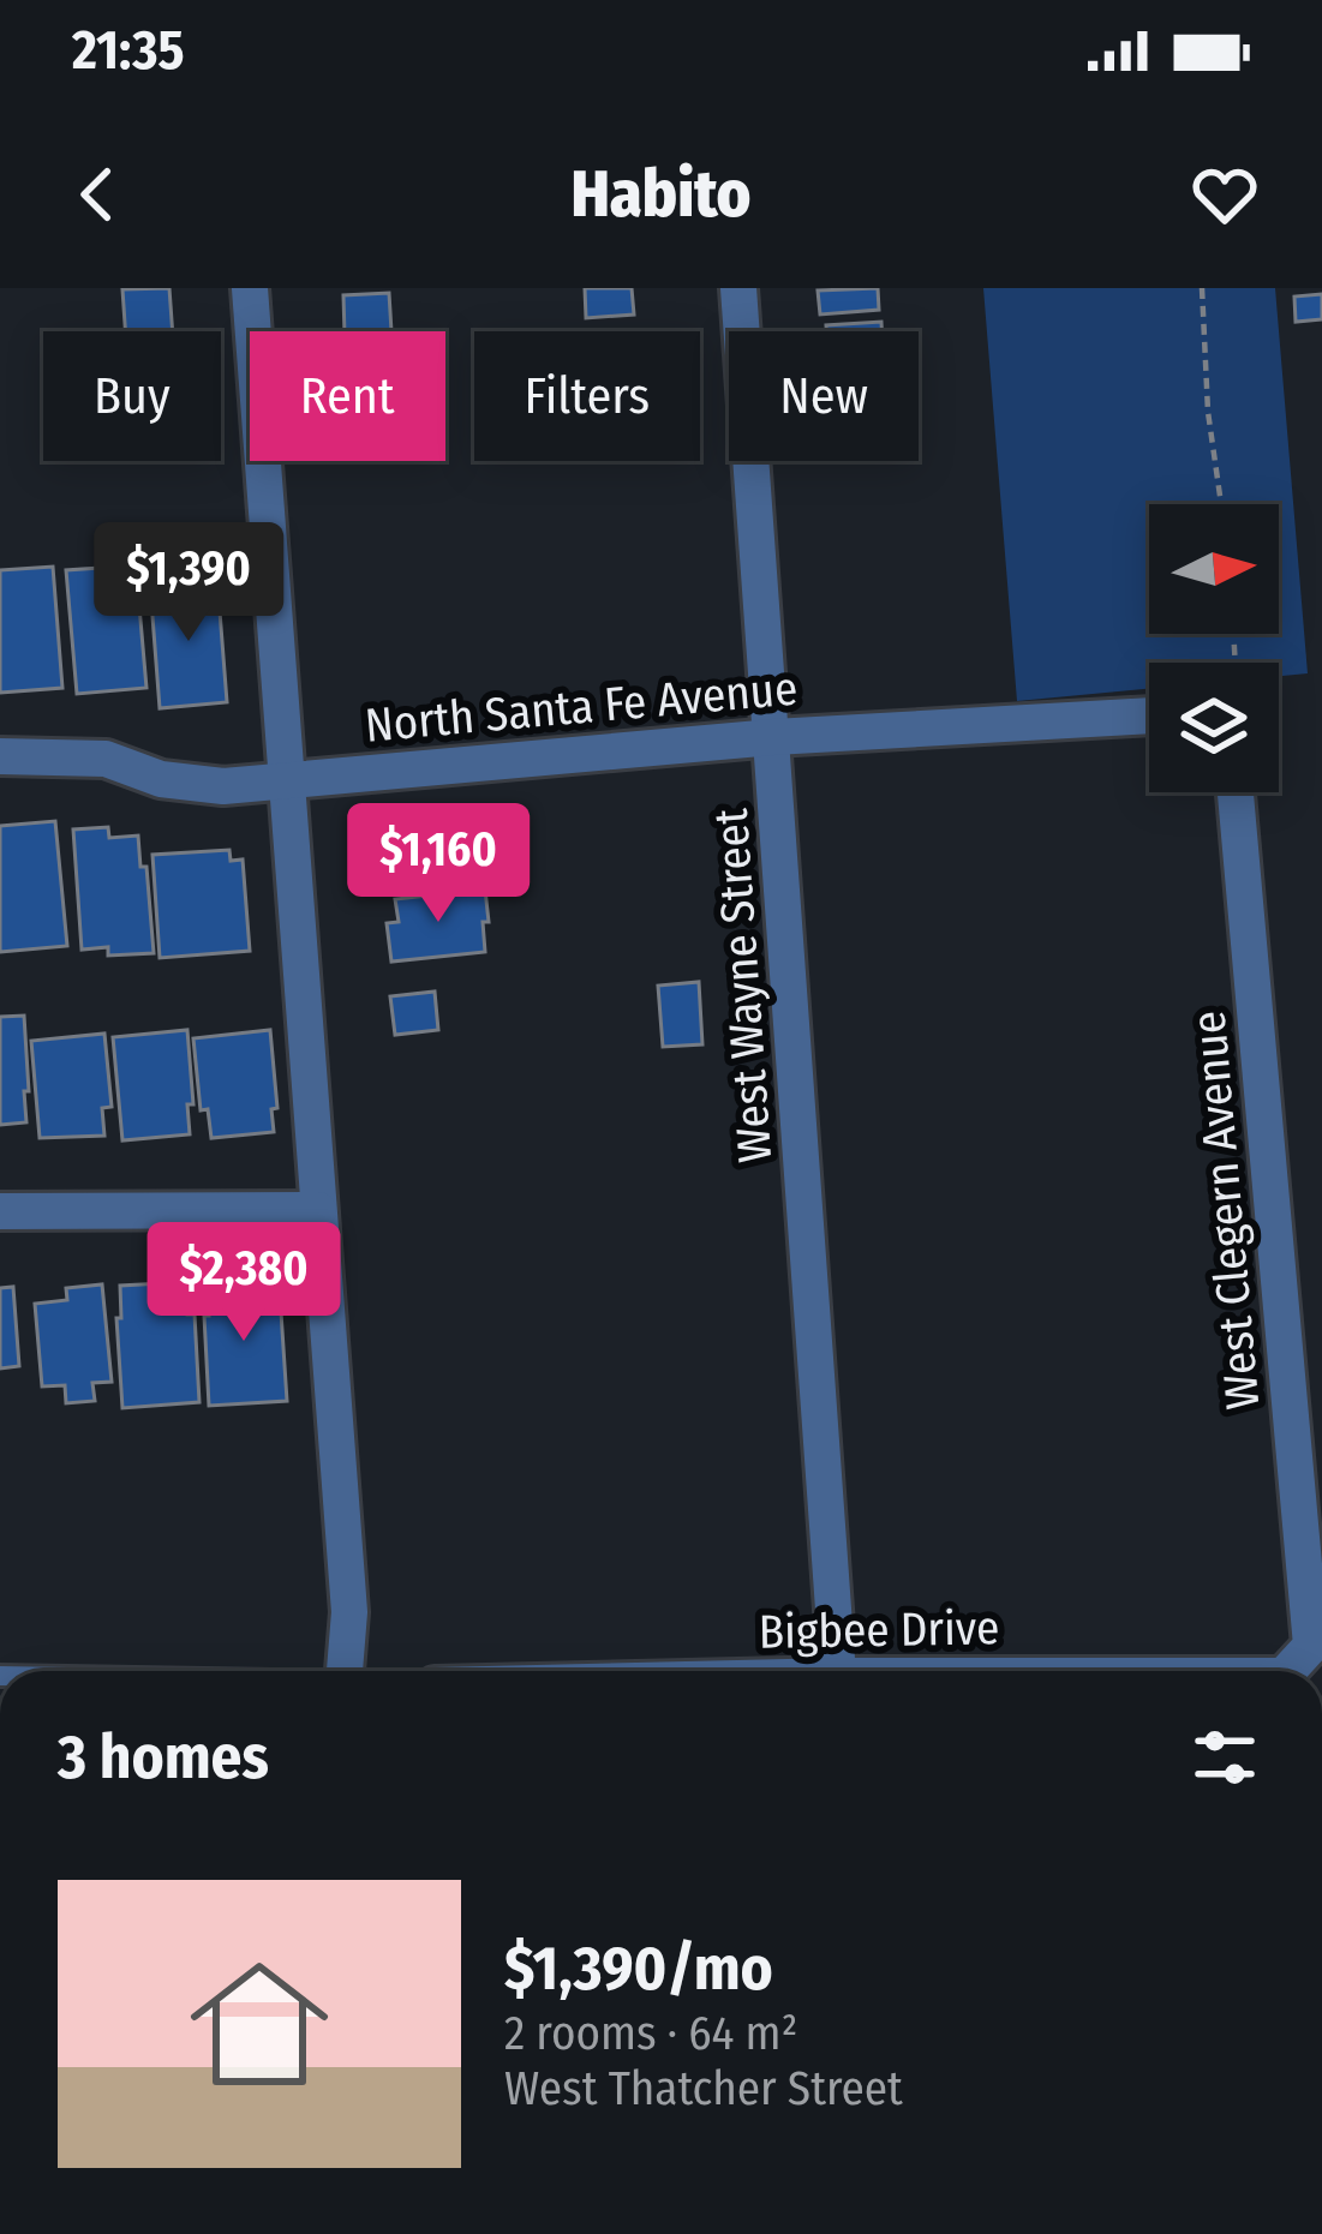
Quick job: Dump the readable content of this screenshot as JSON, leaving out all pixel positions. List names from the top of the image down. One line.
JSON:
{"streets":{"street":["North Santa Fe Avenue","West Wayne Street","West Clegern Avenue","Bigbee Drive"]},"crossings":[["North Santa Fe Avenue","West Wayne Street"],["West Clegern Avenue","Bigbee Drive"]],"north":"right","page":{"status":"21:35","header":"Habito","chip":["Buy","Rent","Filters","New"],"price":["$1,390","$1,160","$2,380"],"heading":"3 homes","list":[{"name":"$1,390/mo","note":"2 rooms · 64 m² · West Thatcher Street"}]}}
